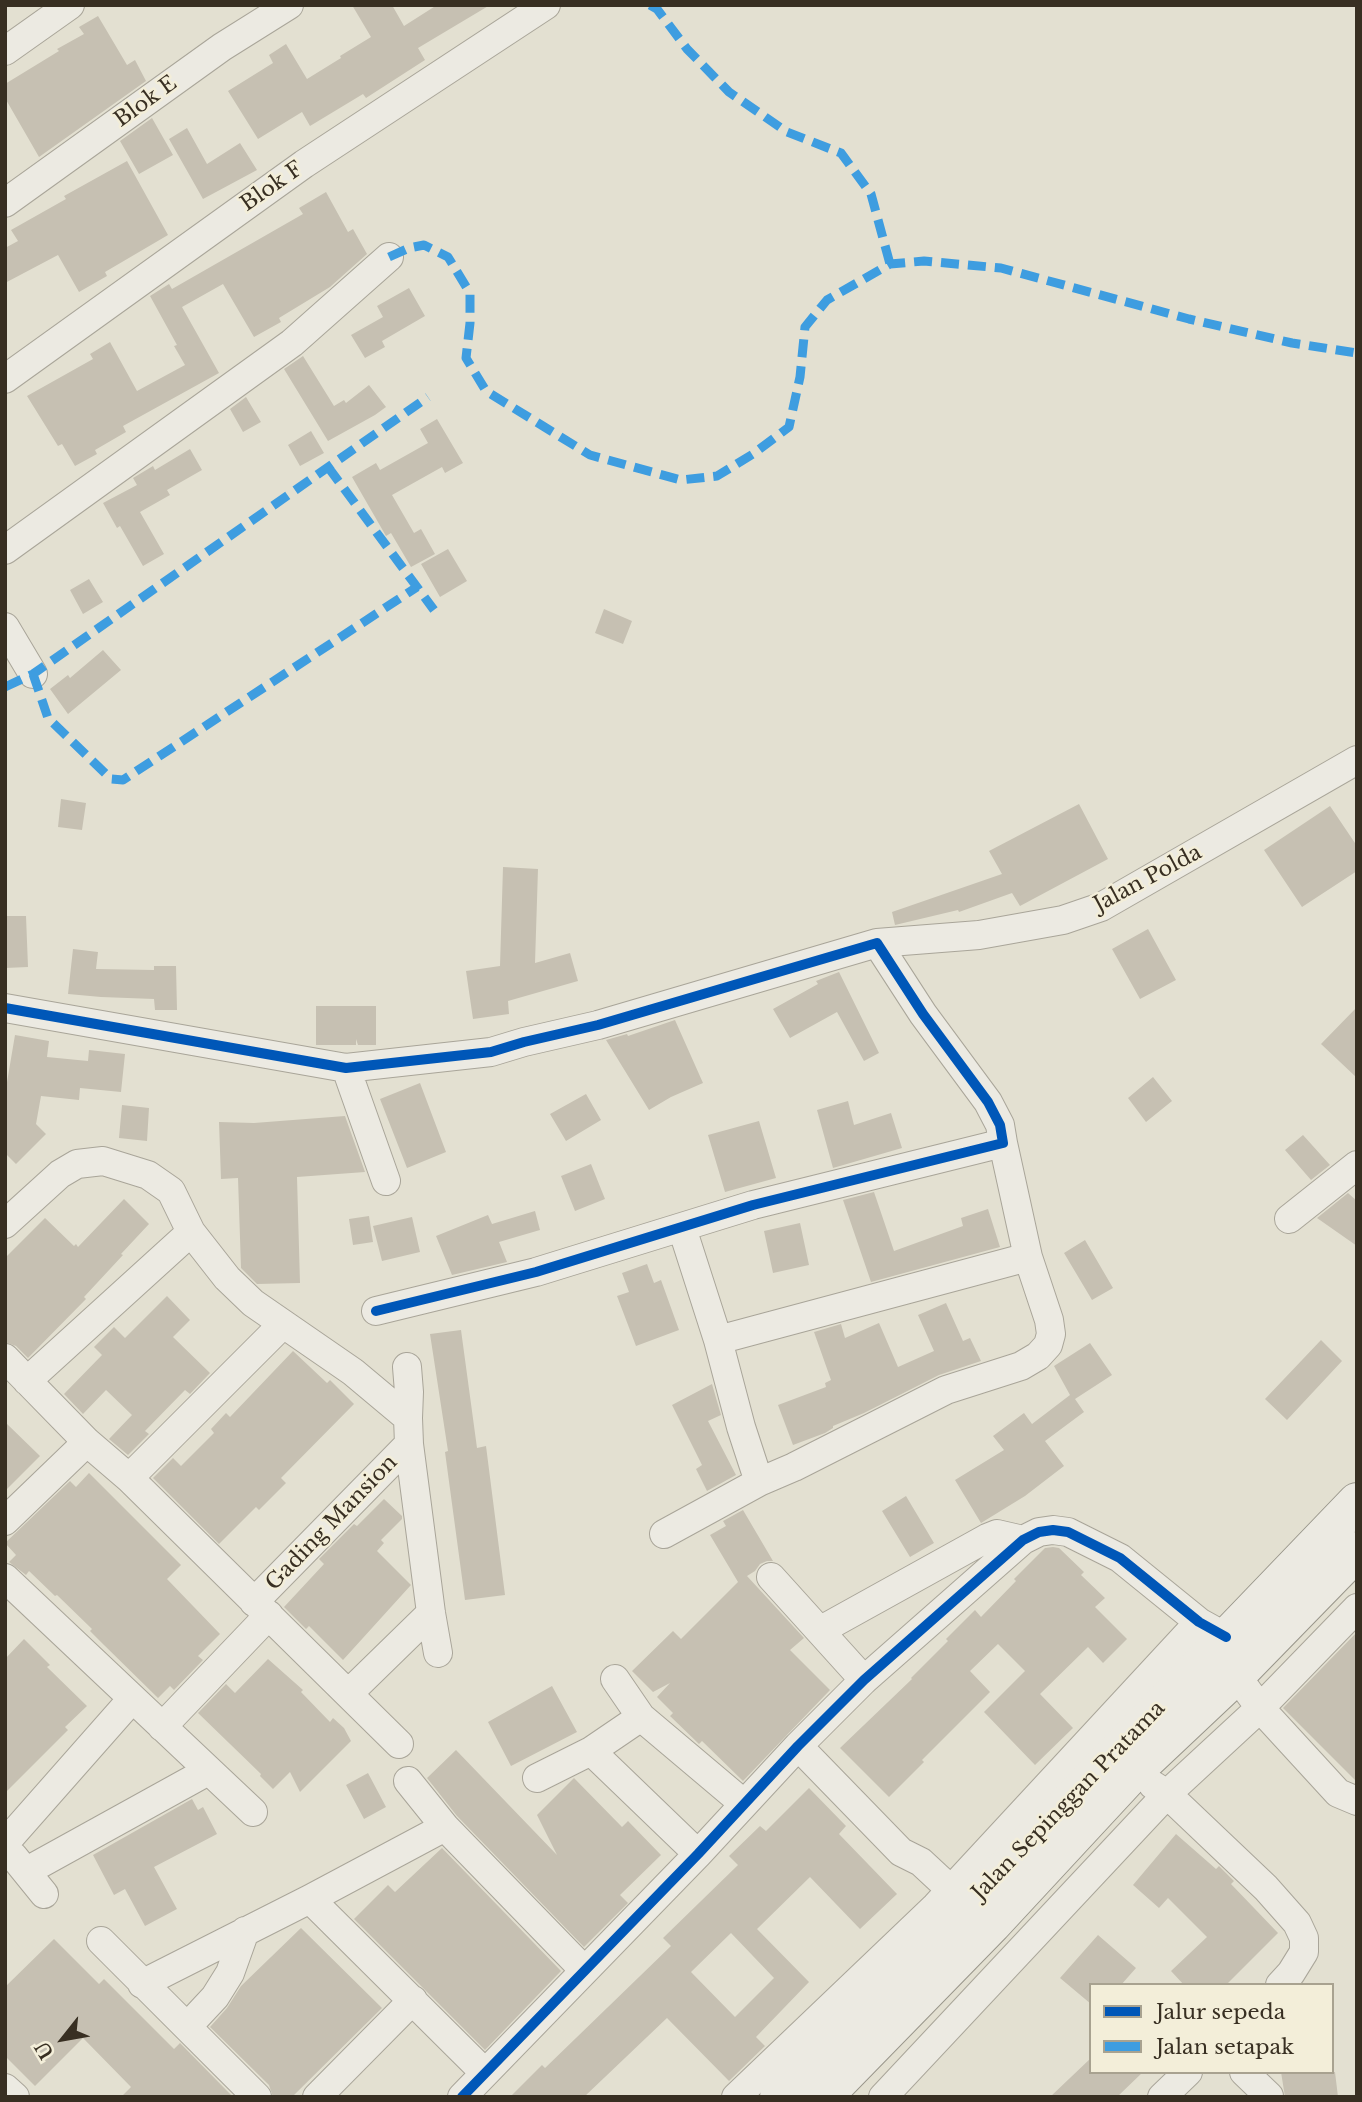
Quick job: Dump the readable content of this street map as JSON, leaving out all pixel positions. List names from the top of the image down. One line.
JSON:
{"streets":{"street":["Blok E","Blok F","Jalan Polda","Gading Mansion","Jalan Sepinggan Pratama"]},"legend":["Jalur sepeda","Jalan setapak"],"north":"bottom left"}
